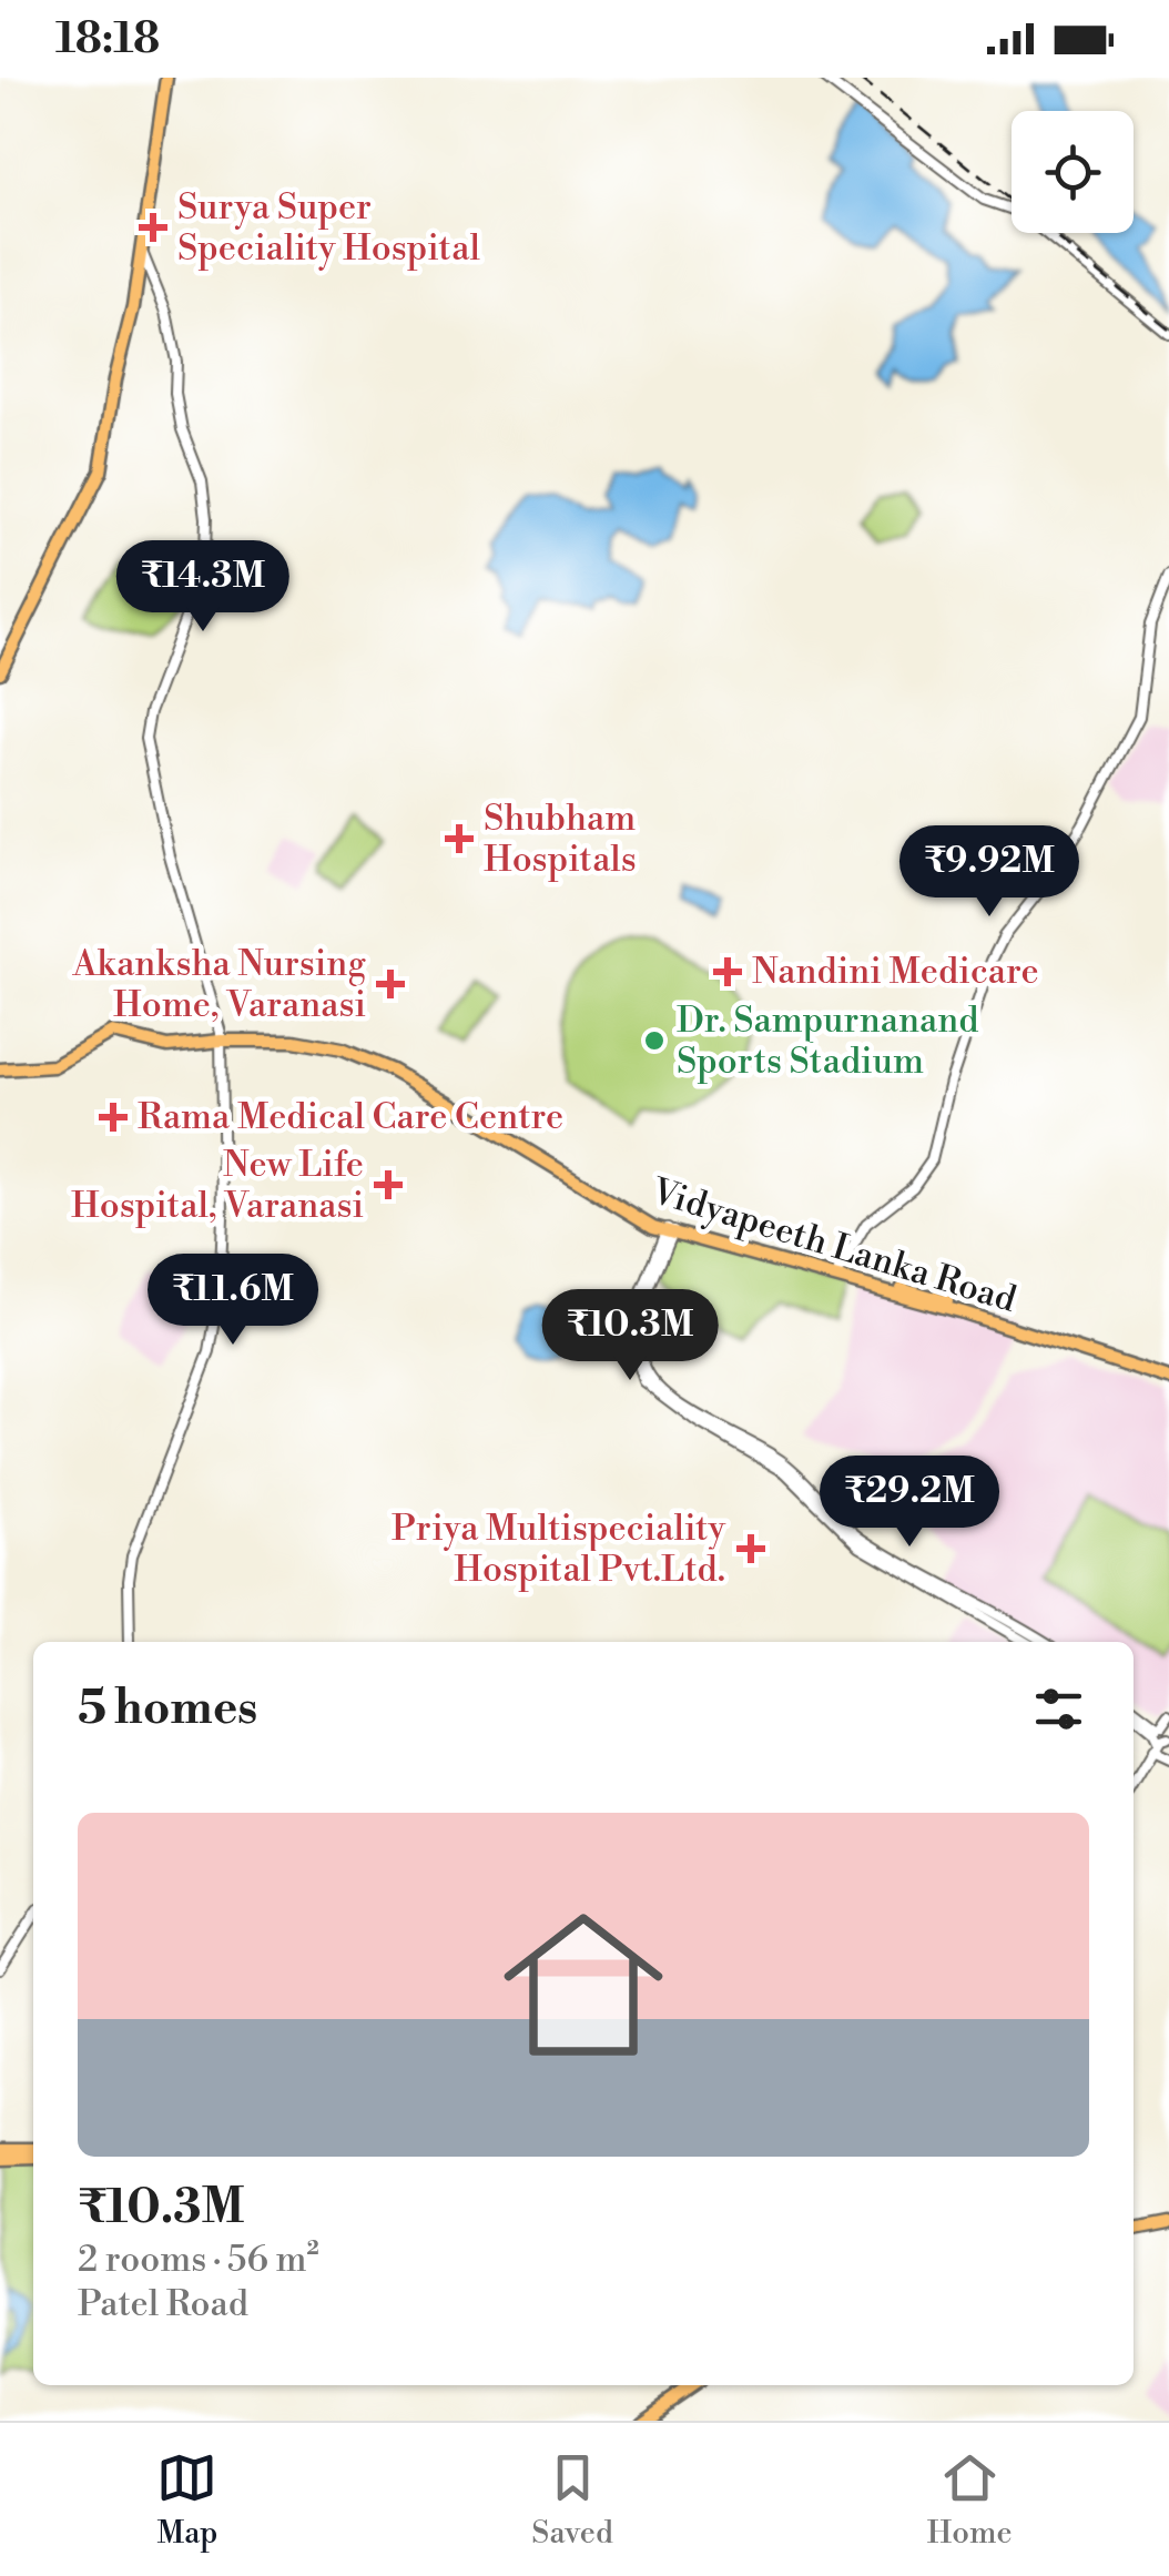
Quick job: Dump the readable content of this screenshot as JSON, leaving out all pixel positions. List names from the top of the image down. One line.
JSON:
{"streets":{"main road":["Vidyapeeth Lanka Road"]},"places":{"health":["Surya Super Speciality Hospital","Shubham Hospitals","Nandini Medicare","Akanksha Nursing Home, Varanasi","Rama Medical Care Centre","New Life Hospital, Varanasi","Priya Multispeciality Hospital Pvt.Ltd."],"other":["Dr. Sampurnanand Sports Stadium"]},"page":{"status":"18:18","price":["₹14.3M","₹9.92M","₹11.6M","₹10.3M","₹29.2M"],"heading":"5 homes","list":[{"name":"₹10.3M","note":"2 rooms · 56 m² · Patel Road"}],"tabs":["Map","Saved","Home"]}}
